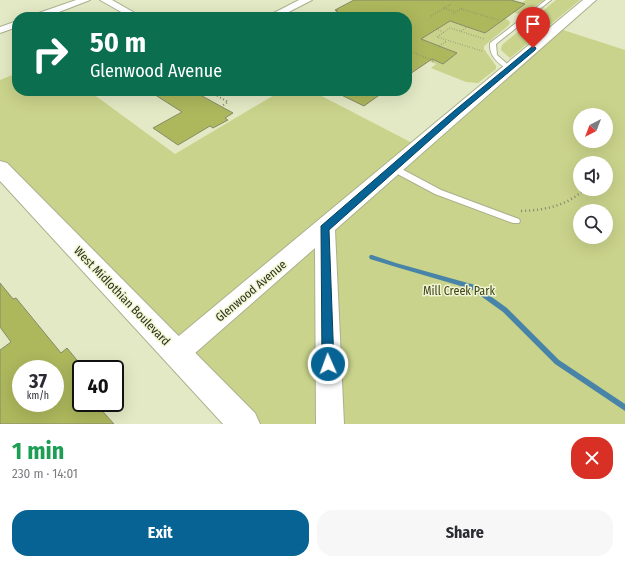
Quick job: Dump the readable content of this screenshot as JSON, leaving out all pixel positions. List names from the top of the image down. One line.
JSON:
{"streets":{"main road":["West Midlothian Boulevard"],"street":["Glenwood Avenue"]},"crossings":[["Glenwood Avenue","West Midlothian Boulevard"]],"parks":["Mill Creek Park"],"north":"bottom left","page":{"turn":["50 m","Glenwood Avenue"],"speed":"37 km/h","limit":"40","heading":["1 min","230 m · 14:01"],"buttons":["Exit","Share"]}}
